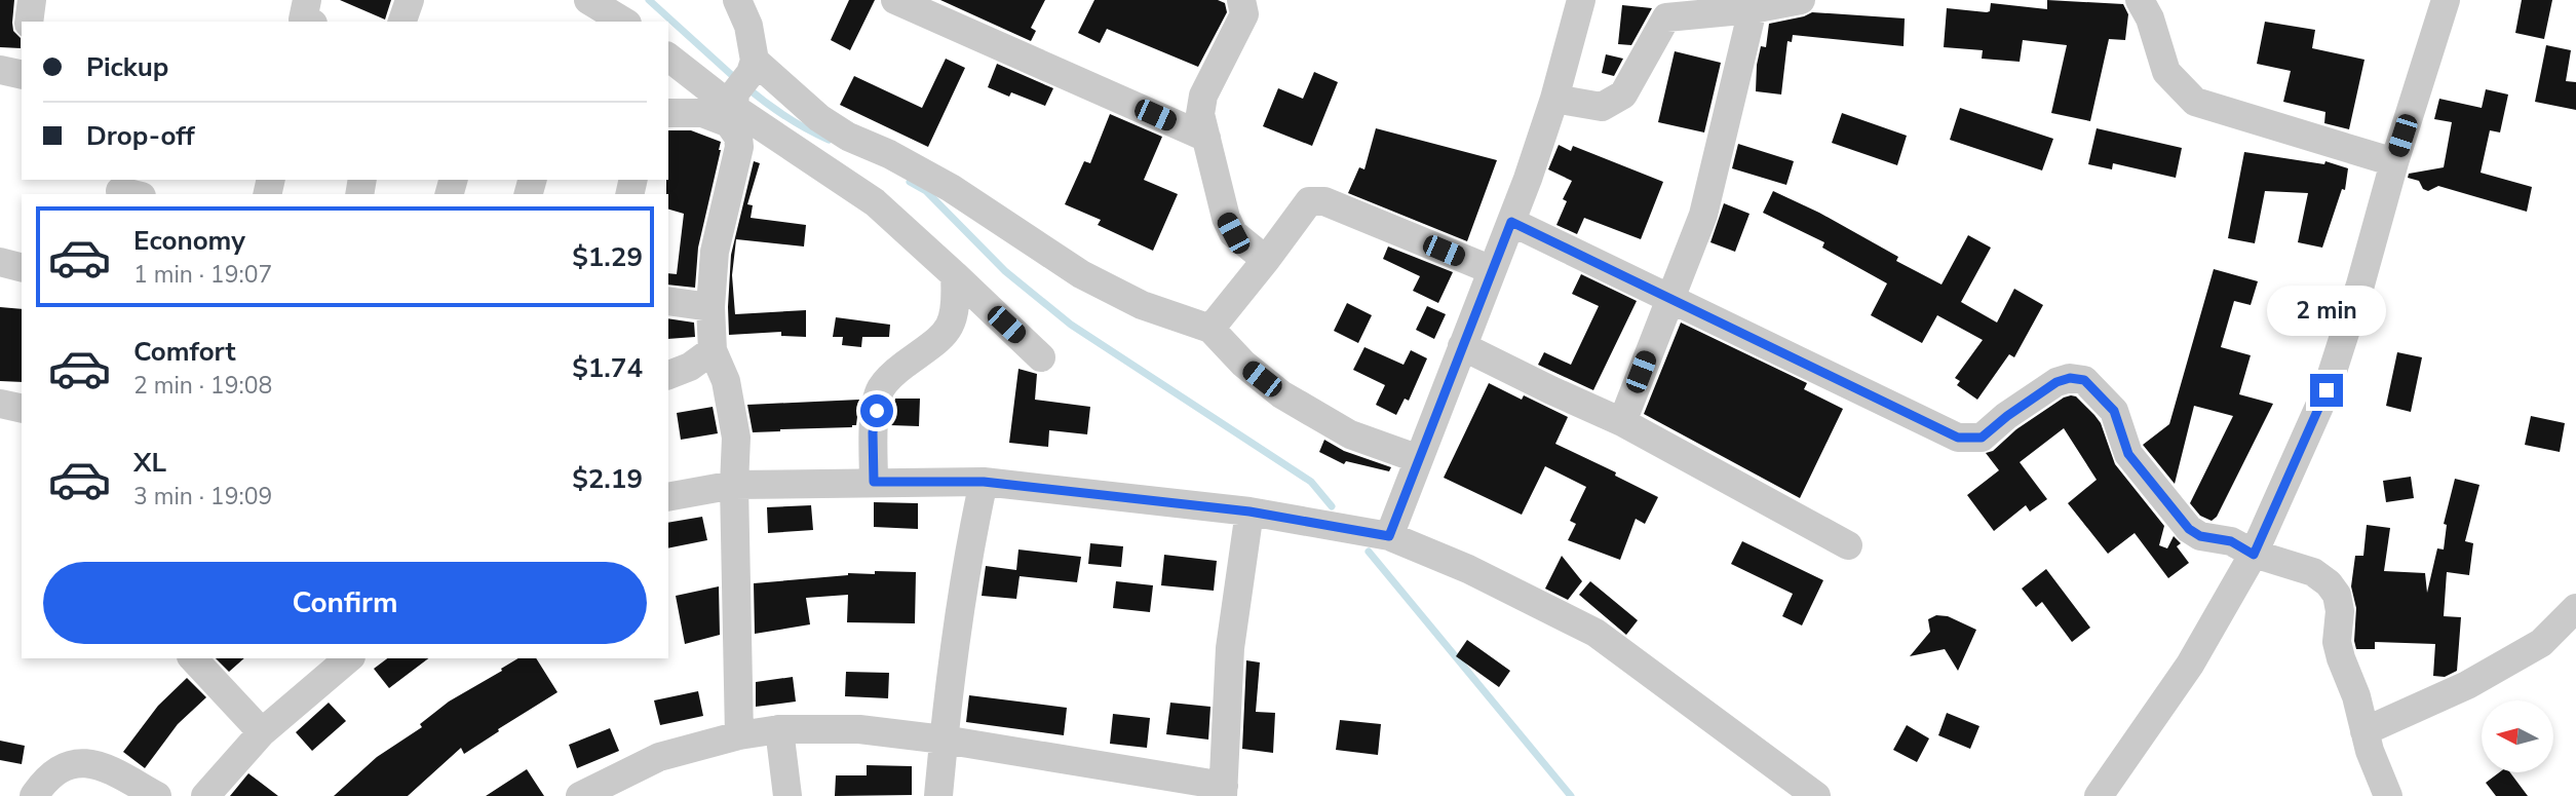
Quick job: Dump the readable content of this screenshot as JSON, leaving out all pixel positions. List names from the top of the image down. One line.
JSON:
{"north":"left","page":{"banner":["Pickup","Drop-off"],"list":[{"name":"Economy","note":"1 min · 19:07","value":"$1.29"},{"name":"Comfort","note":"2 min · 19:08","value":"$1.74"},{"name":"XL","note":"3 min · 19:09","value":"$2.19"}],"bubble":"2 min","buttons":"Confirm"}}
